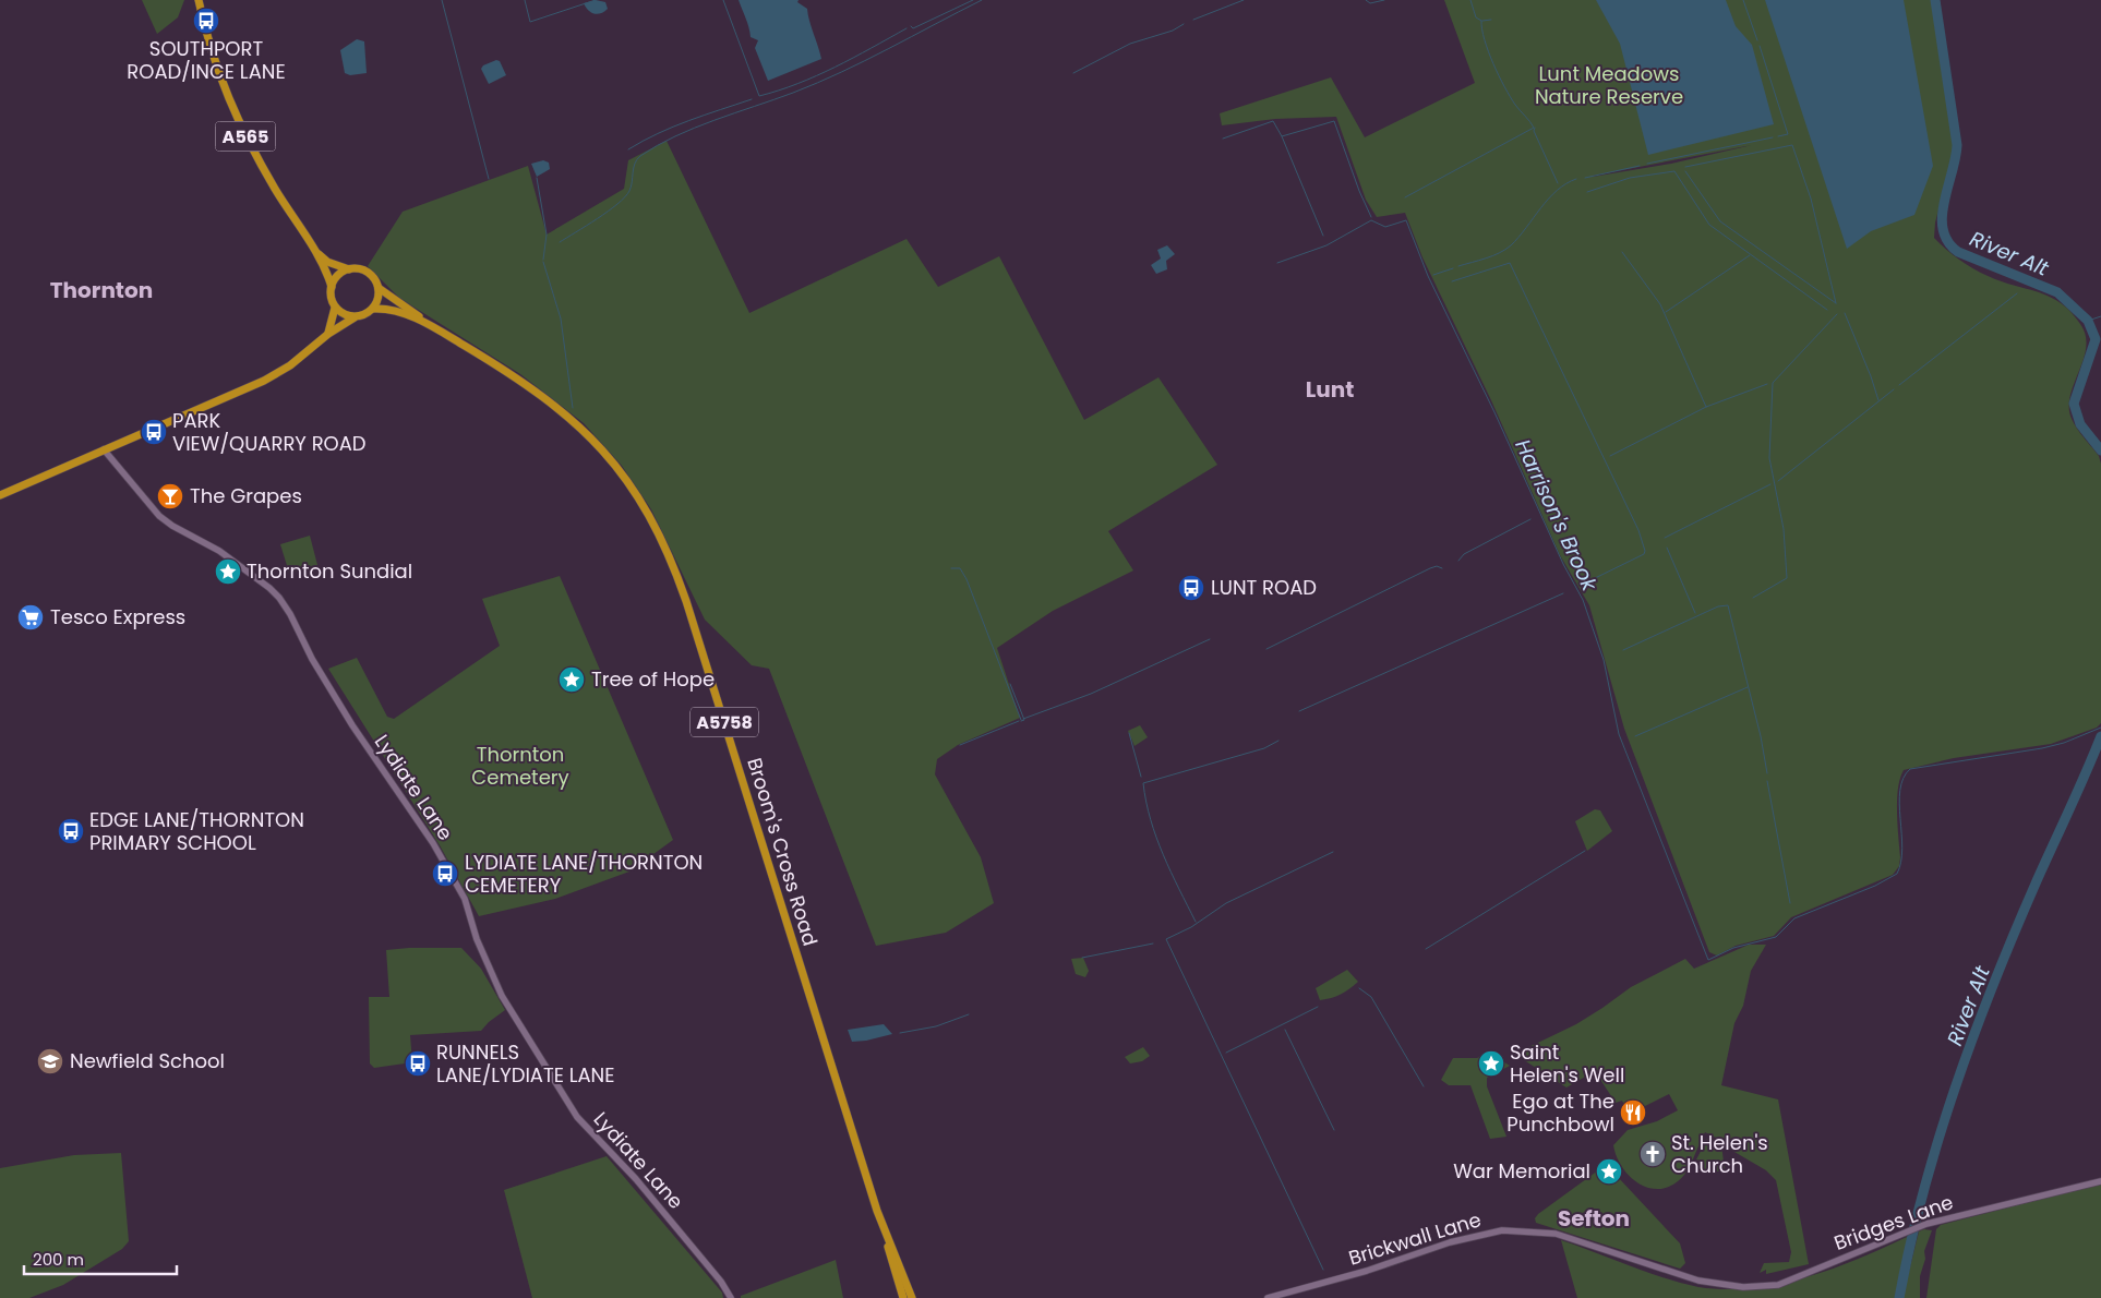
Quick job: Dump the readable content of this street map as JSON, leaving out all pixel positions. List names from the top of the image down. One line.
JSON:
{"streets":{"highway":["A565","A5758","Broom's Cross Road"],"main road":["Lydiate Lane","Bridges Lane","Brickwall Lane"]},"crossings":[["A565","Broom's Cross Road"],["Bridges Lane","Brickwall Lane"]],"districts":["Thornton","Lunt","Sefton"],"water":["River Alt","Harrison's Brook"],"parks":["Lunt Meadows Nature Reserve","Thornton Cemetery"],"places":{"bus stop":["SOUTHPORT ROAD/INCE LANE","PARK VIEW/QUARRY ROAD","LUNT ROAD","EDGE LANE/THORNTON PRIMARY SCHOOL","LYDIATE LANE/THORNTON CEMETERY","RUNNELS LANE/LYDIATE LANE"],"bar":["The Grapes"],"place":["Thornton Sundial","Tree of Hope","Saint Helen's Well","War Memorial"],"supermarket":["Tesco Express"],"school or university":["Newfield School"],"restaurant":["Ego at The Punchbowl"],"church":["St. Helen's Church"]},"scale_bar":"200 m"}
